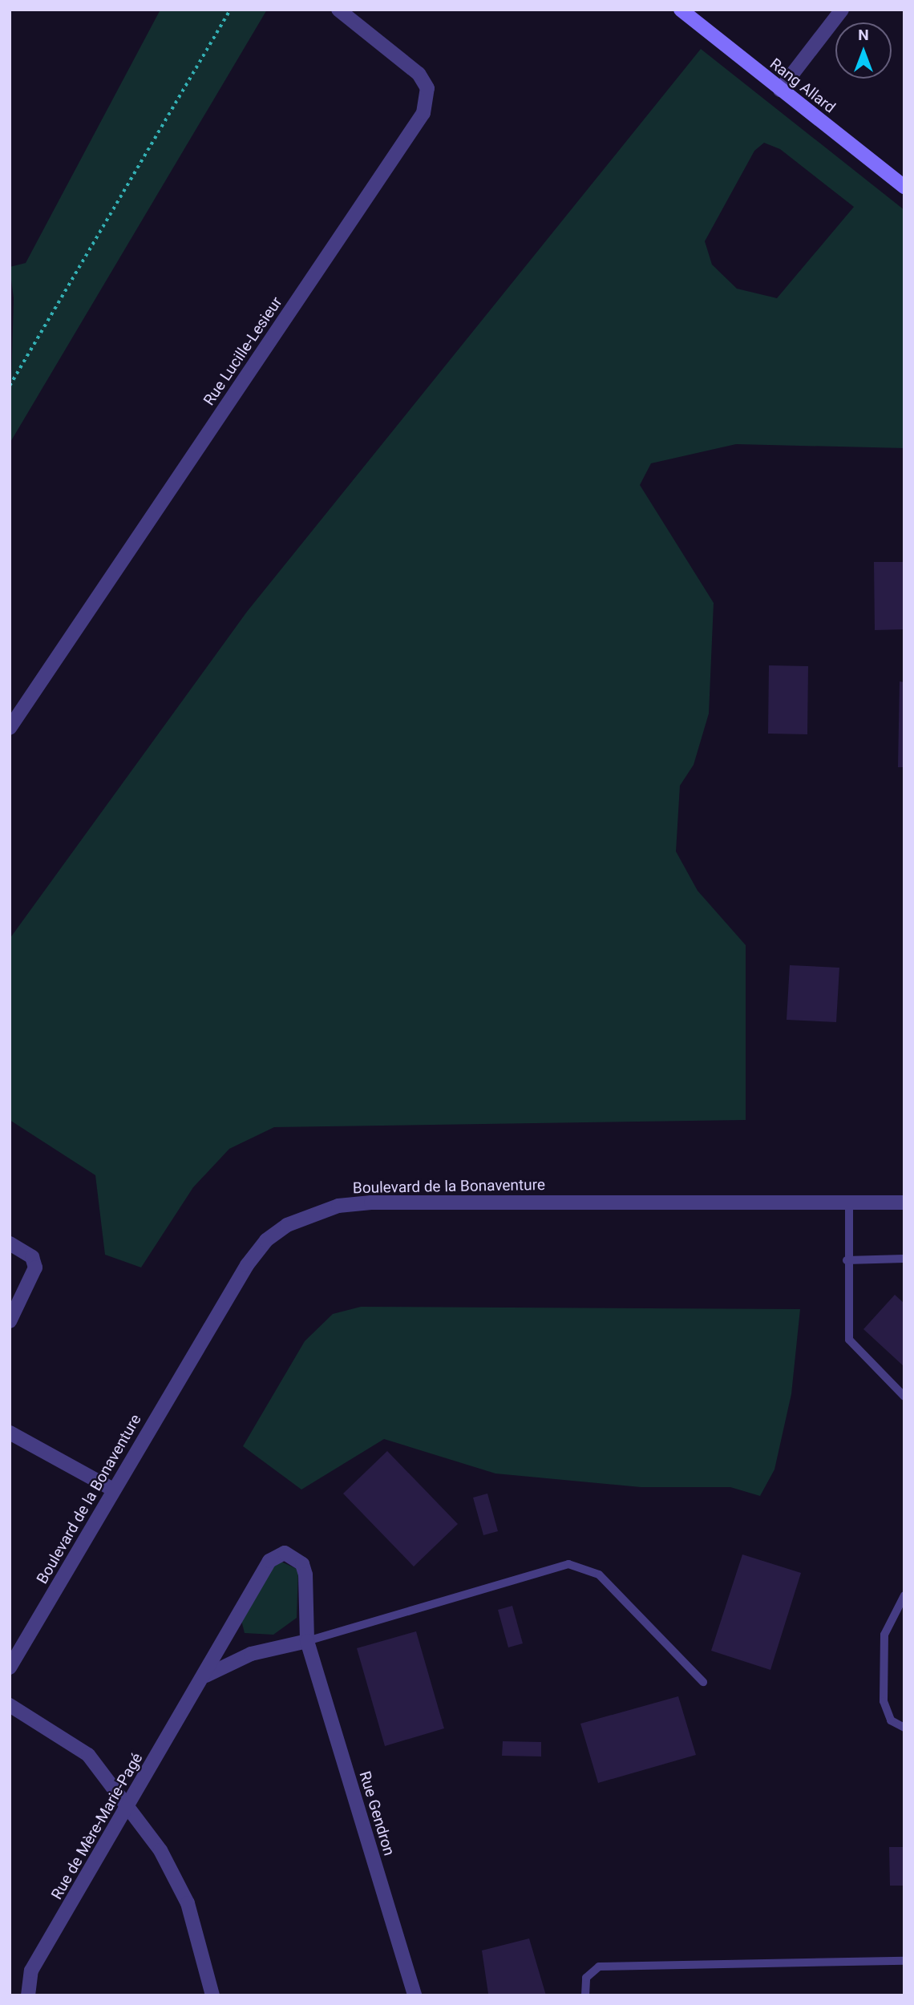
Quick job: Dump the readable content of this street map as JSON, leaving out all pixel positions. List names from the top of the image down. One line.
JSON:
{"streets":{"street":["Rang Allard","Rue Lucille-Lesieur","Boulevard de la Bonaventure","Rue Gendron","Rue de Mère-Marie-Pagé"]},"crossings":[["Rue Gendron","Rue de Mère-Marie-Pagé"]],"north":"top"}
